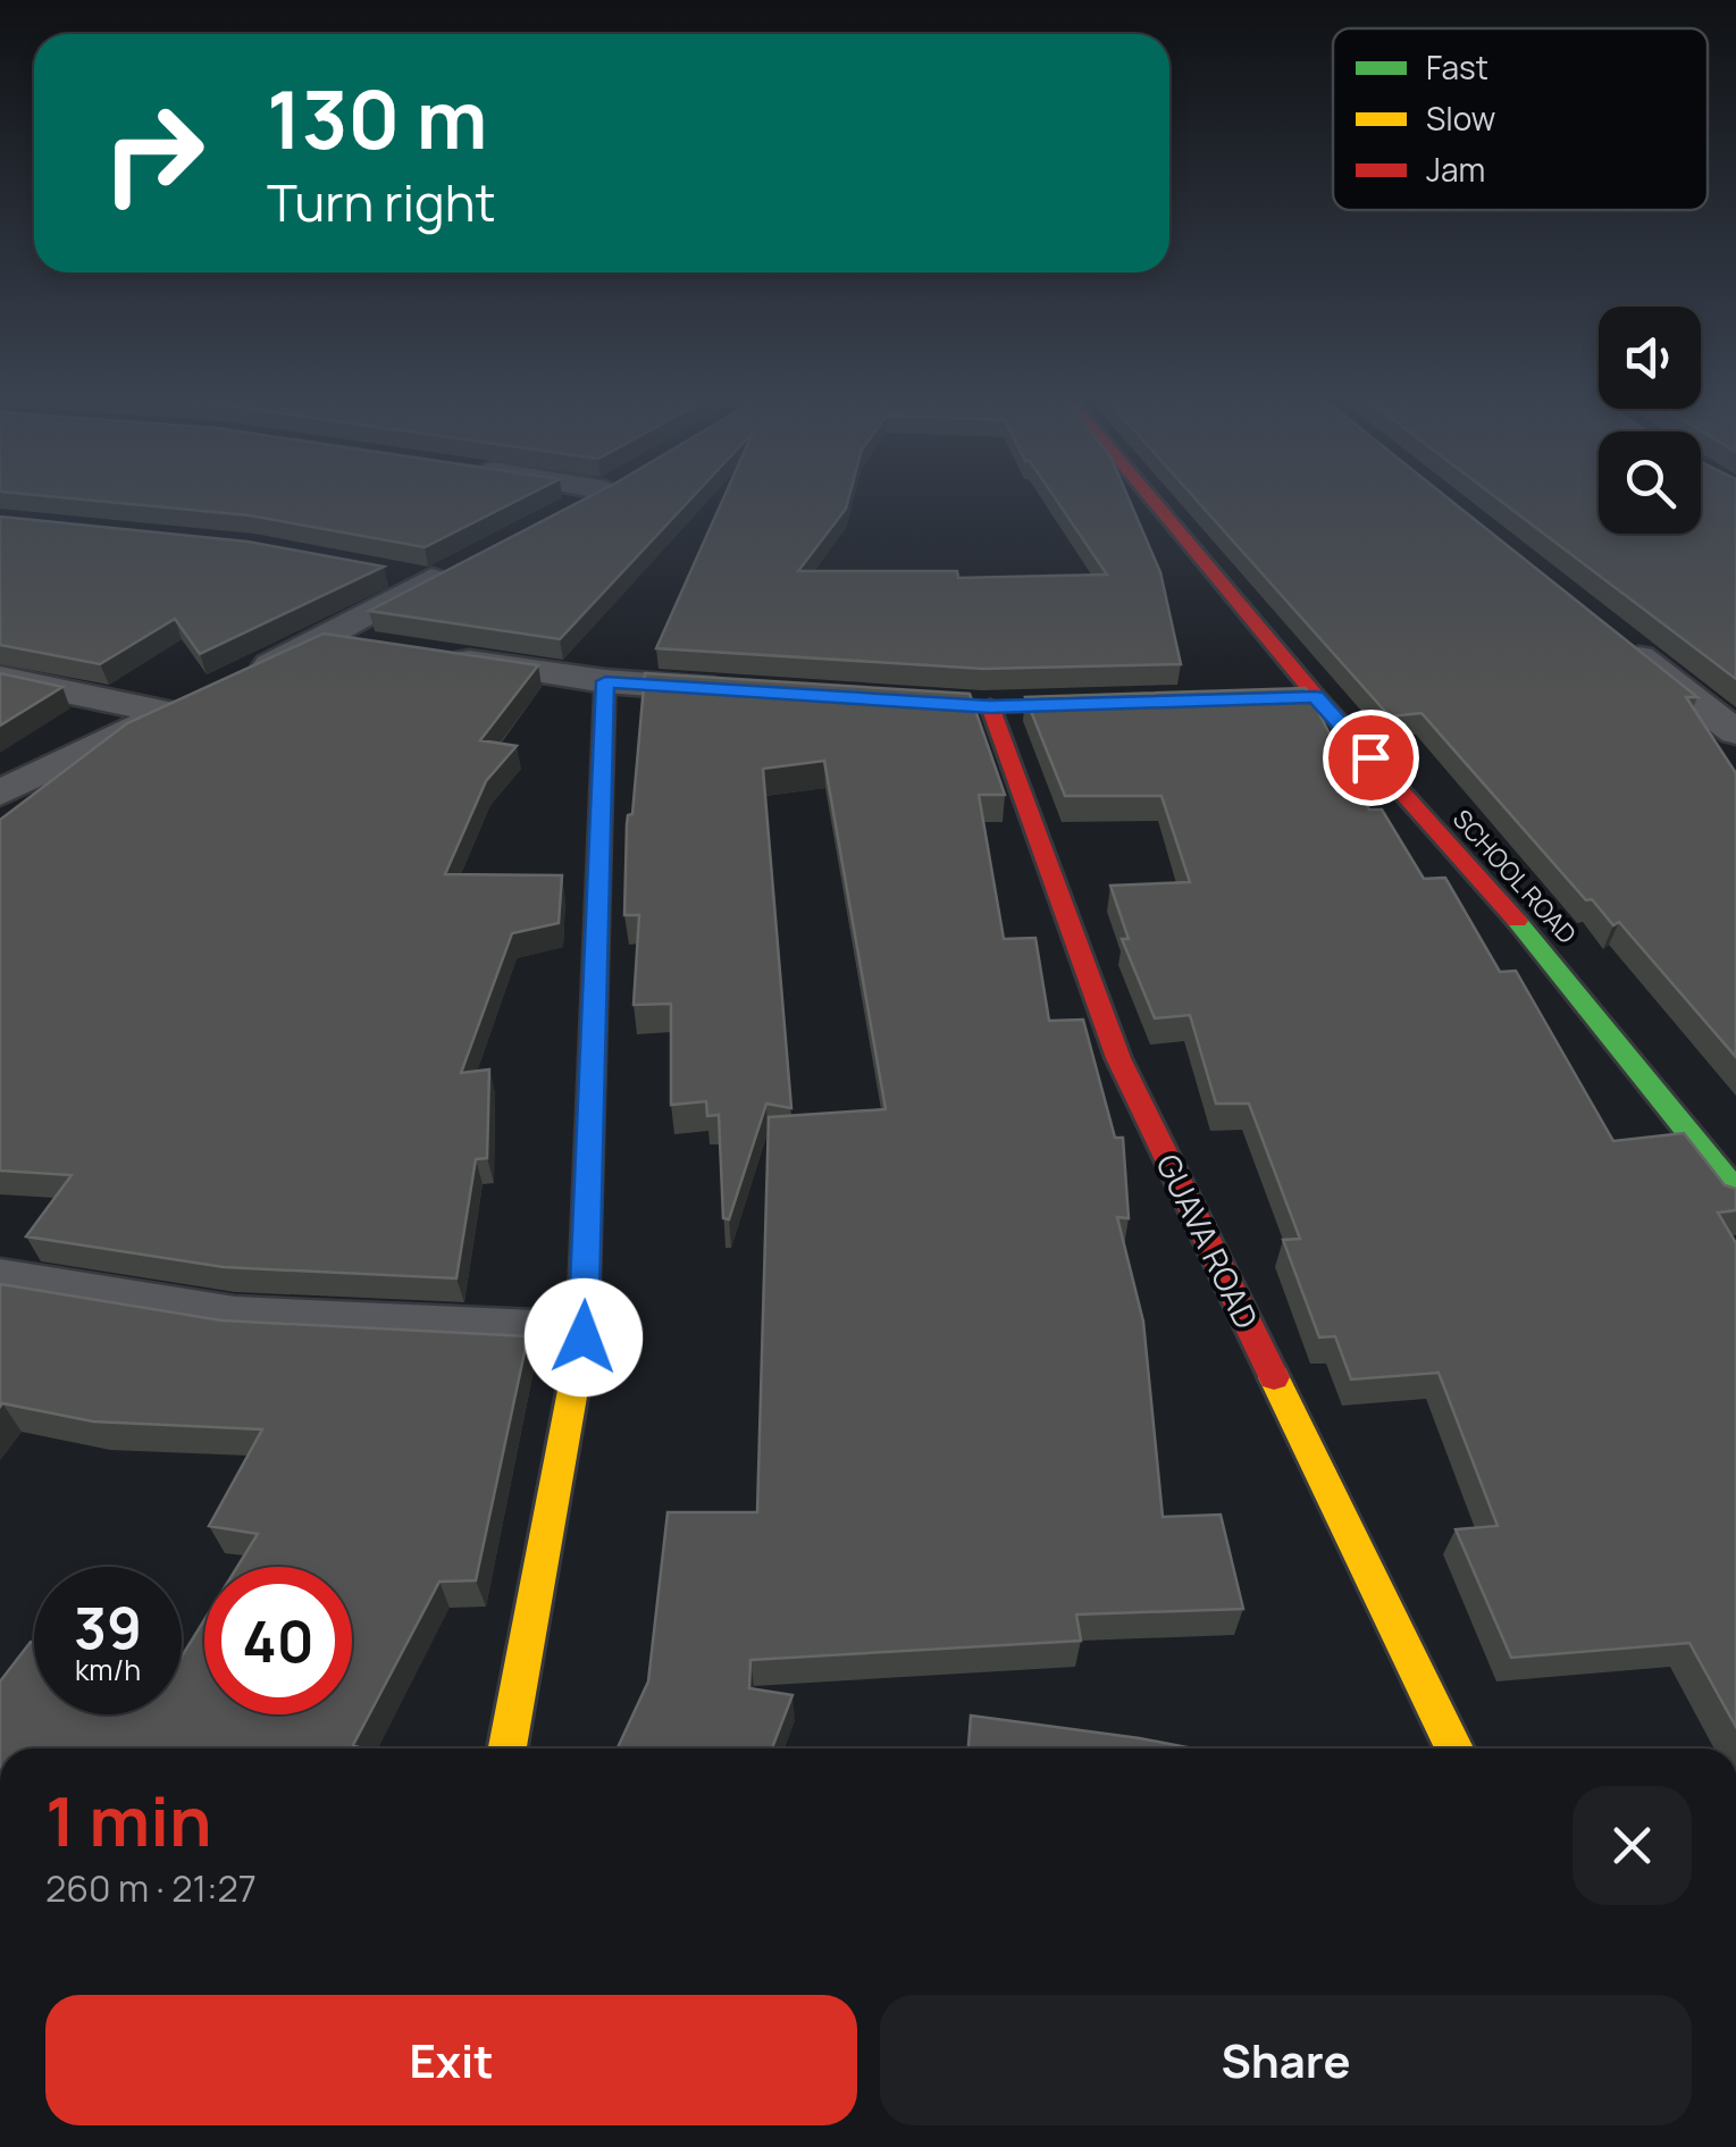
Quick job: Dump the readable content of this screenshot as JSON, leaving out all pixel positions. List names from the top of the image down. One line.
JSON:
{"streets":{"street":["SCHOOL ROAD","GUAVA ROAD"]},"legend":["Fast","Slow","Jam"],"page":{"turn":["130 m","Turn right"],"speed":"39 km/h","limit":"40","heading":["1 min","260 m · 21:27"],"buttons":["Exit","Share"]}}
